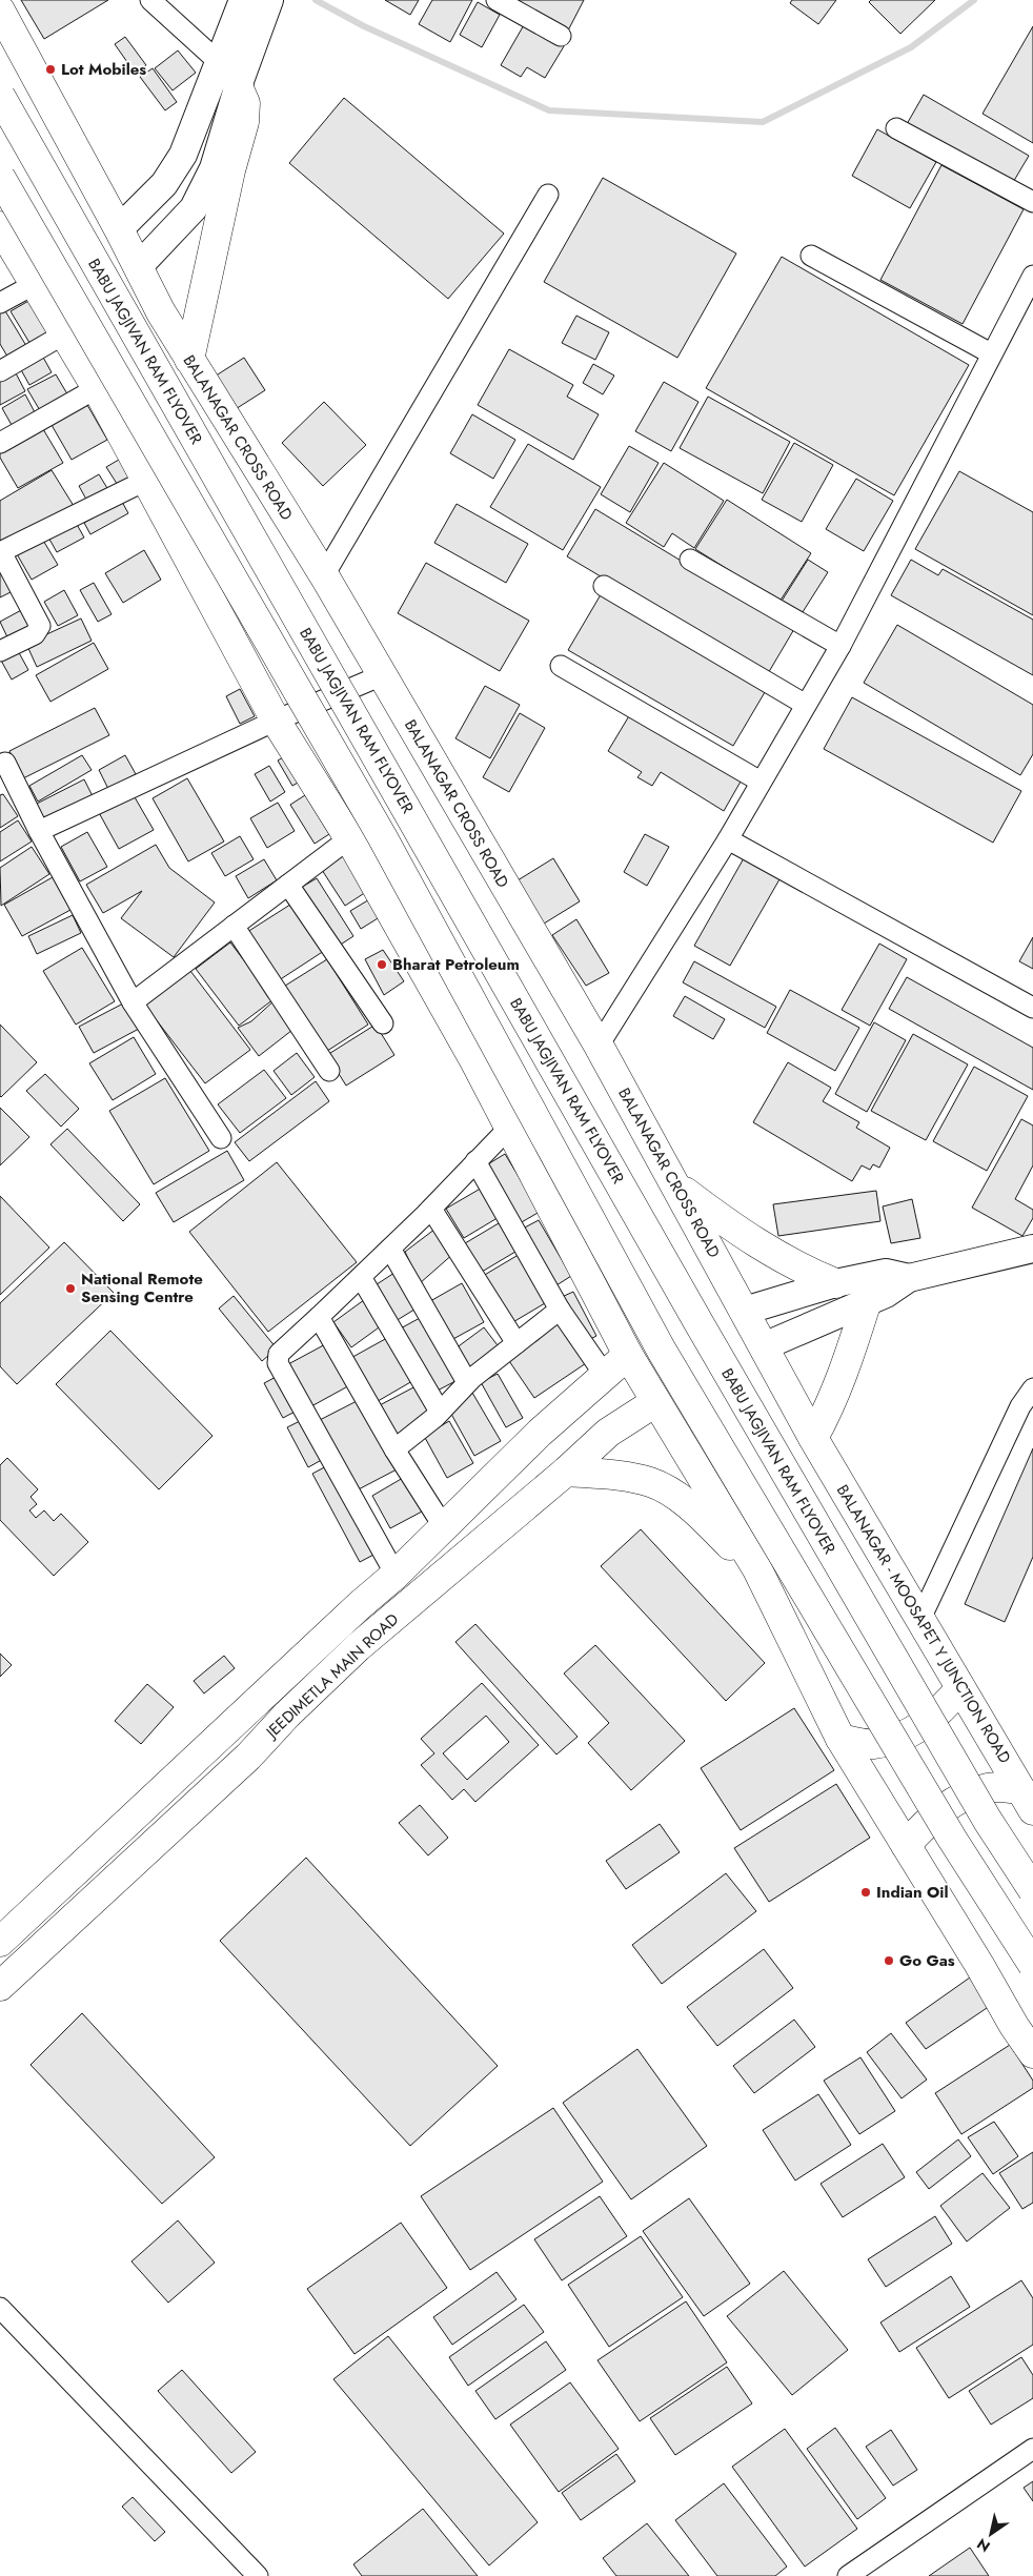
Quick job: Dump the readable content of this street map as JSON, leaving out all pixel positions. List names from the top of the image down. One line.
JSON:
{"streets":{"main road":["BABU JAGJIVAN RAM FLYOVER","BALANAGAR CROSS ROAD","BALANAGAR - MOOSAPET Y JUNCTION ROAD","JEEDIMETLA MAIN ROAD"]},"crossings":[["BALANAGAR CROSS ROAD","BALANAGAR - MOOSAPET Y JUNCTION ROAD"]],"places":["Lot Mobiles","Bharat Petroleum","National Remote Sensing Centre","Indian Oil","Go Gas"],"north":"bottom left"}
